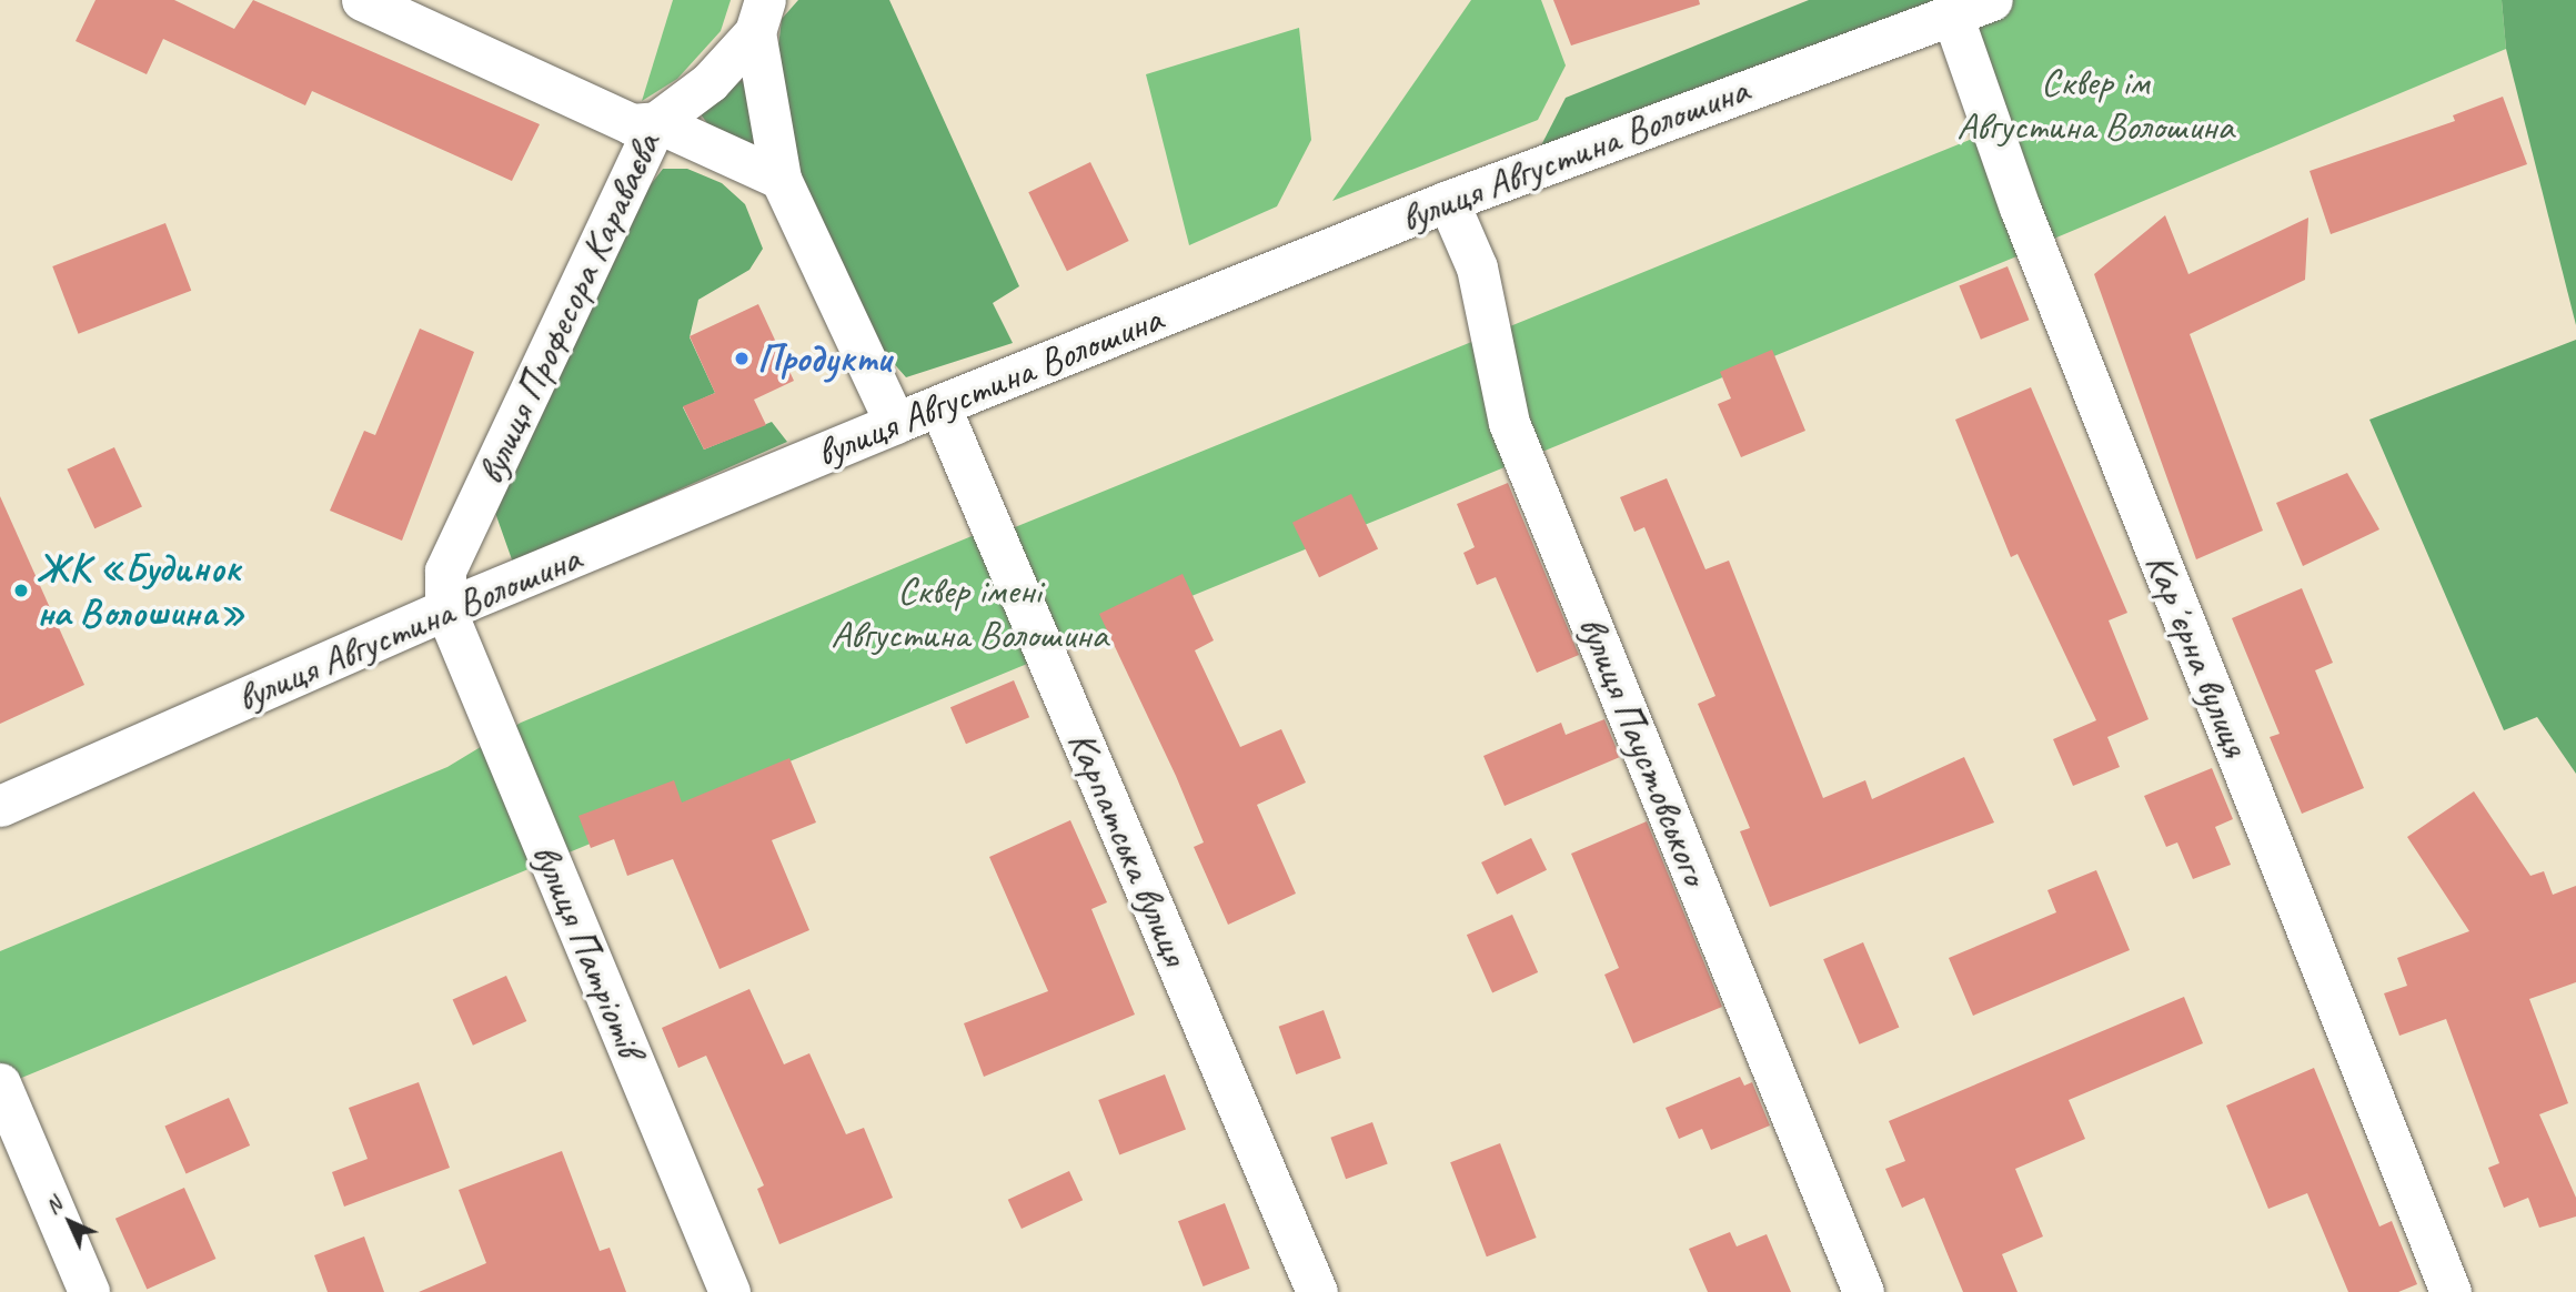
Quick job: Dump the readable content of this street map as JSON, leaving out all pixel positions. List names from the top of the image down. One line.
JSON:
{"streets":{"street":["вулиця Августина Волошина","вулиця Професора Караваєва","Карʼєрна вулиця","вулиця Паустовського","Карпатська вулиця","вулиця Патріотів"]},"crossings":[["вулиця Августина Волошина","вулиця Професора Караваєва"],["вулиця Августина Волошина","Карʼєрна вулиця"],["вулиця Августина Волошина","вулиця Паустовського"],["вулиця Августина Волошина","Карпатська вулиця"],["вулиця Августина Волошина","вулиця Патріотів"],["вулиця Професора Караваєва","вулиця Патріотів"]],"parks":["Сквер ім Августина Волошина","Сквер імені Августина Волошина"],"places":["Продукти","ЖК «Будинок на Волошина»"],"north":"top left"}
